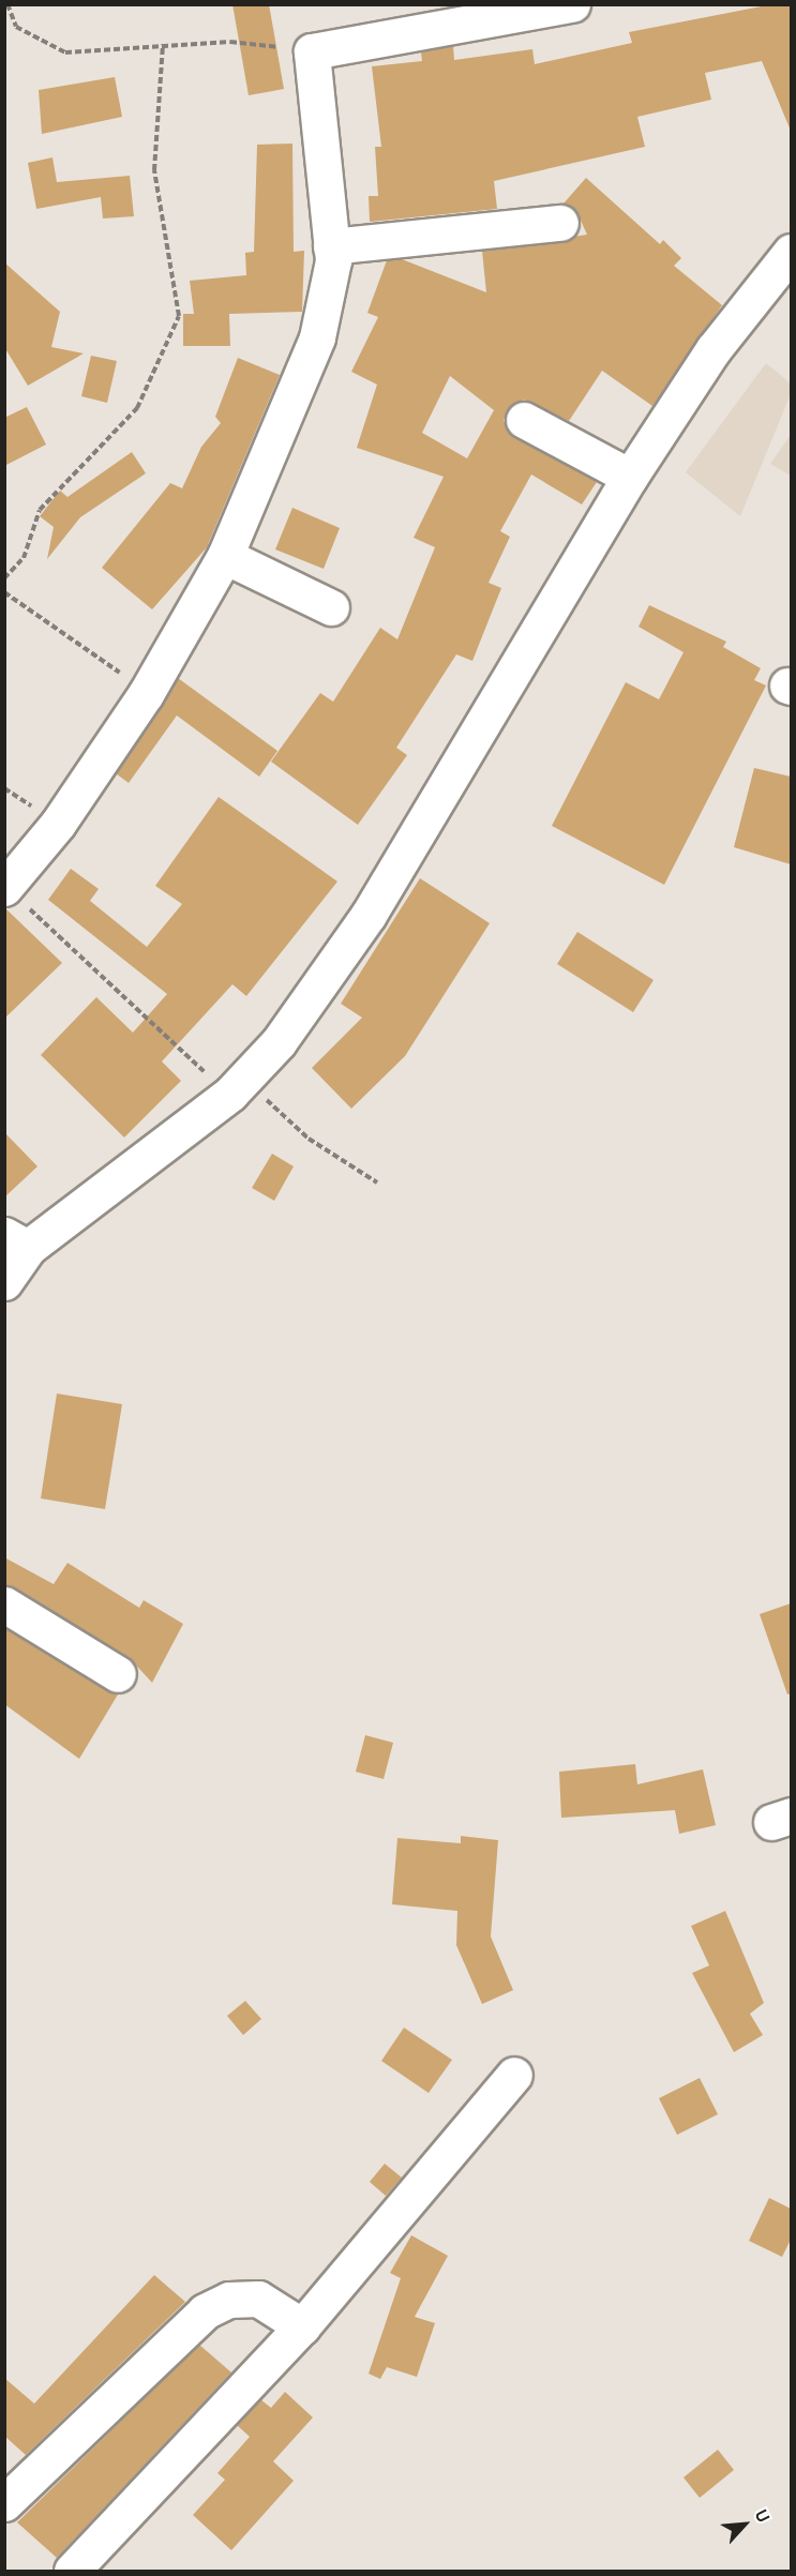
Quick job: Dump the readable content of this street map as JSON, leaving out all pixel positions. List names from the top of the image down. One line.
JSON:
{"north":"top right"}
